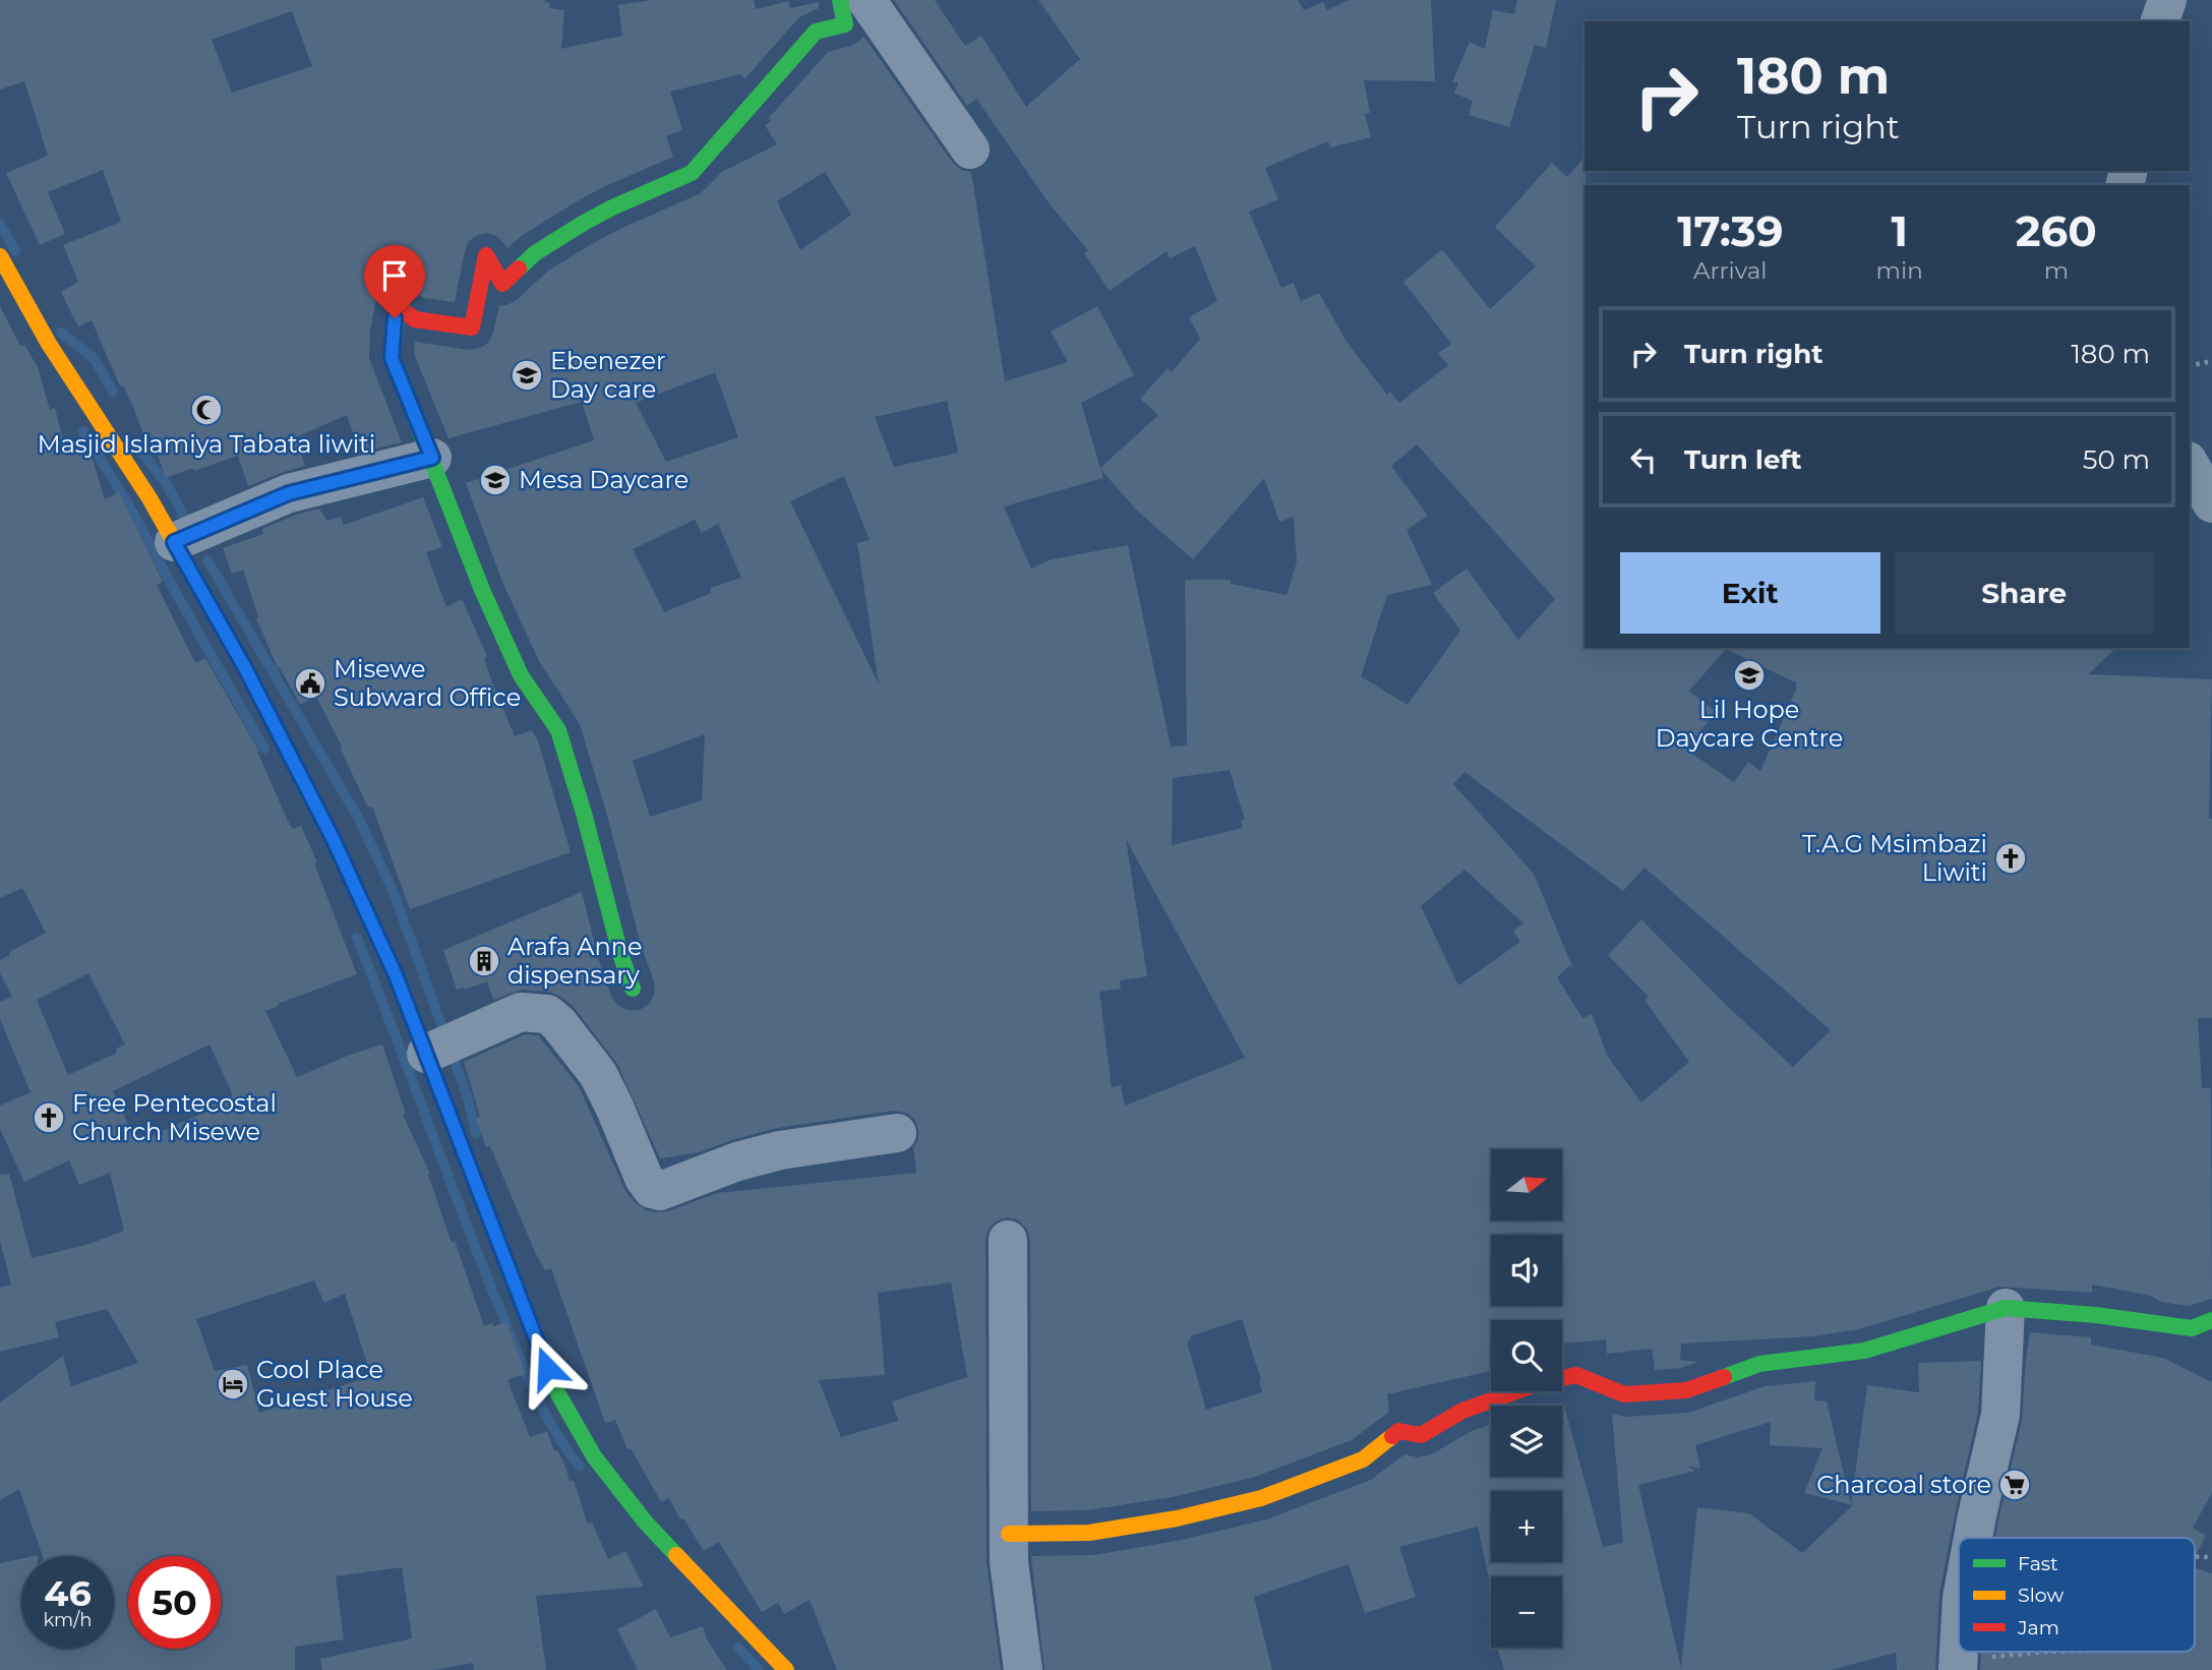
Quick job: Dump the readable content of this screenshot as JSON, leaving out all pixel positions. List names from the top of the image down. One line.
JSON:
{"places":{"school or university":["Ebenezer Day care","Mesa Daycare","Lil Hope Daycare Centre"],"mosque":["Masjid Islamiya Tabata liwiti"],"public building":["Misewe Subward Office"],"church":["T.A.G Msimbazi Liwiti","Free Pentecostal Church Misewe"],"building":["Arafa Anne dispensary"],"hotel":["Cool Place Guest House"],"supermarket":["Charcoal store"]},"legend":["Fast","Slow","Jam"],"north":"right","page":{"turn":["180 m","Turn right"],"eta":["17:39","Arrival","1","min","260","m"],"list":[{"name":"Turn right","value":"180 m"},{"name":"Turn left","value":"50 m"}],"buttons":["Exit","Share"],"map_buttons":["+","−"],"speed":"46 km/h","limit":"50"}}
